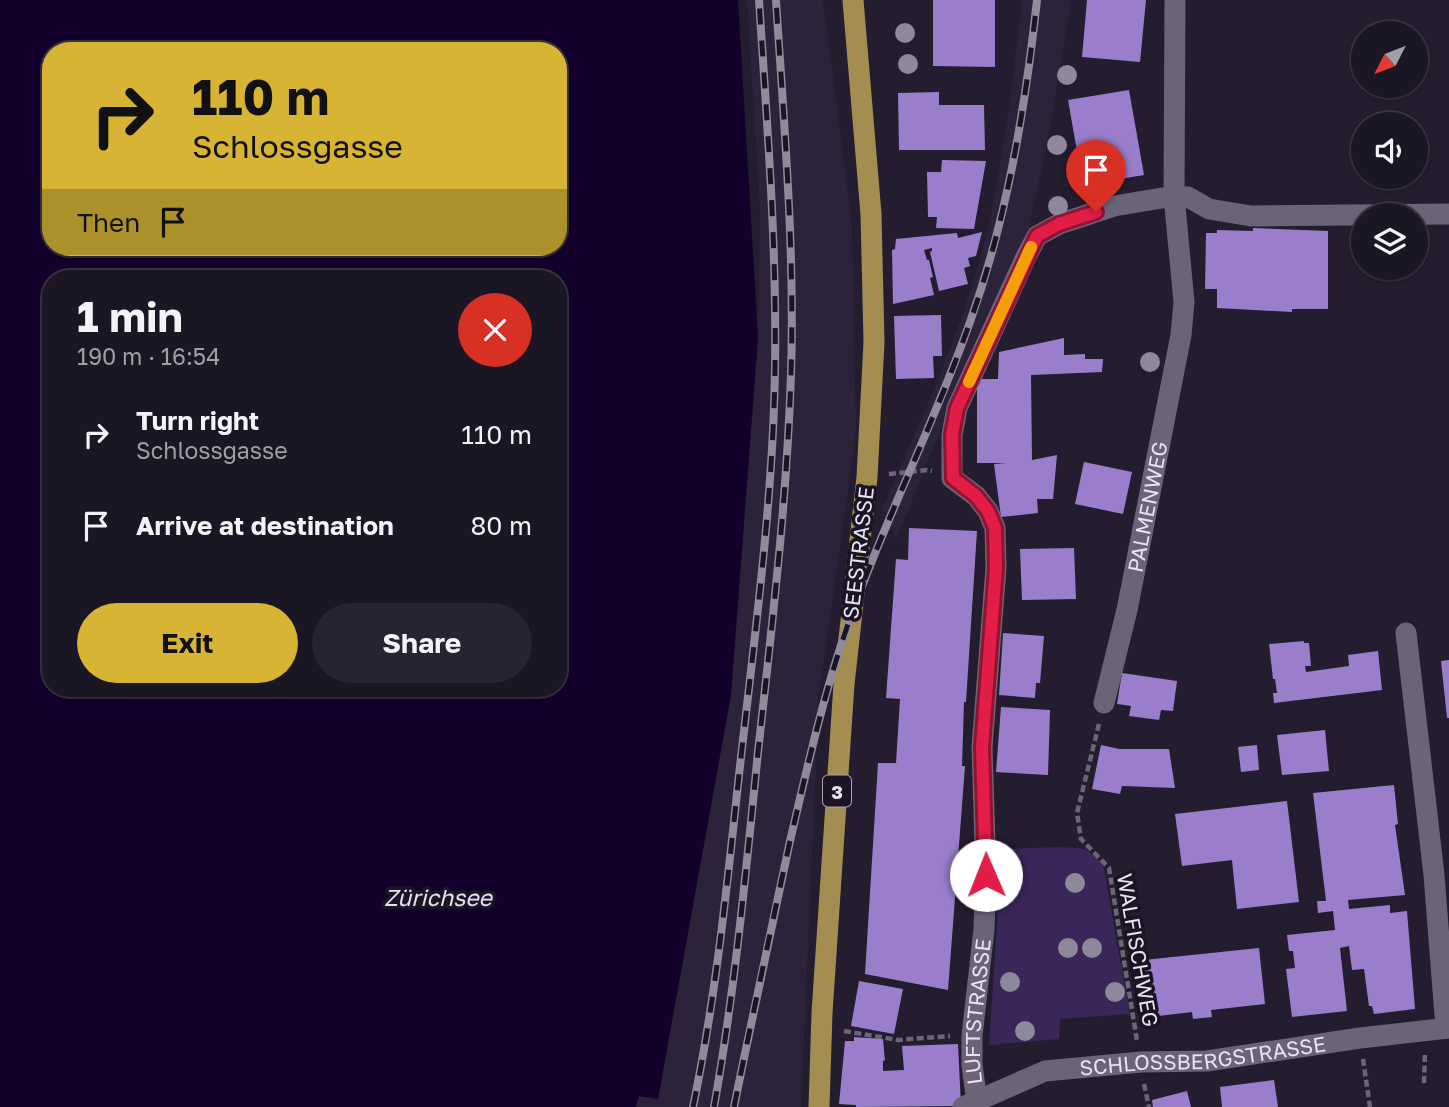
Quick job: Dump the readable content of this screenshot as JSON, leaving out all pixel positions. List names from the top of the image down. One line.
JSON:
{"streets":{"main road":["SEESTRASSE","3"],"street":["PALMENWEG","LUFTSTRASSE","SCHLOSSBERGSTRASSE"],"path":["WALFISCHWEG"]},"crossings":[["PALMENWEG","WALFISCHWEG"],["WALFISCHWEG","SCHLOSSBERGSTRASSE"],["LUFTSTRASSE","SCHLOSSBERGSTRASSE"]],"water":["Zürichsee"],"north":"bottom left","page":{"turn":["110 m","Schlossgasse"],"then":"Then","heading":["1 min","190 m · 16:54"],"list":[{"name":"Turn right","note":"Schlossgasse","value":"110 m"},{"name":"Arrive at destination","value":"80 m"}],"buttons":["Exit","Share"]}}
